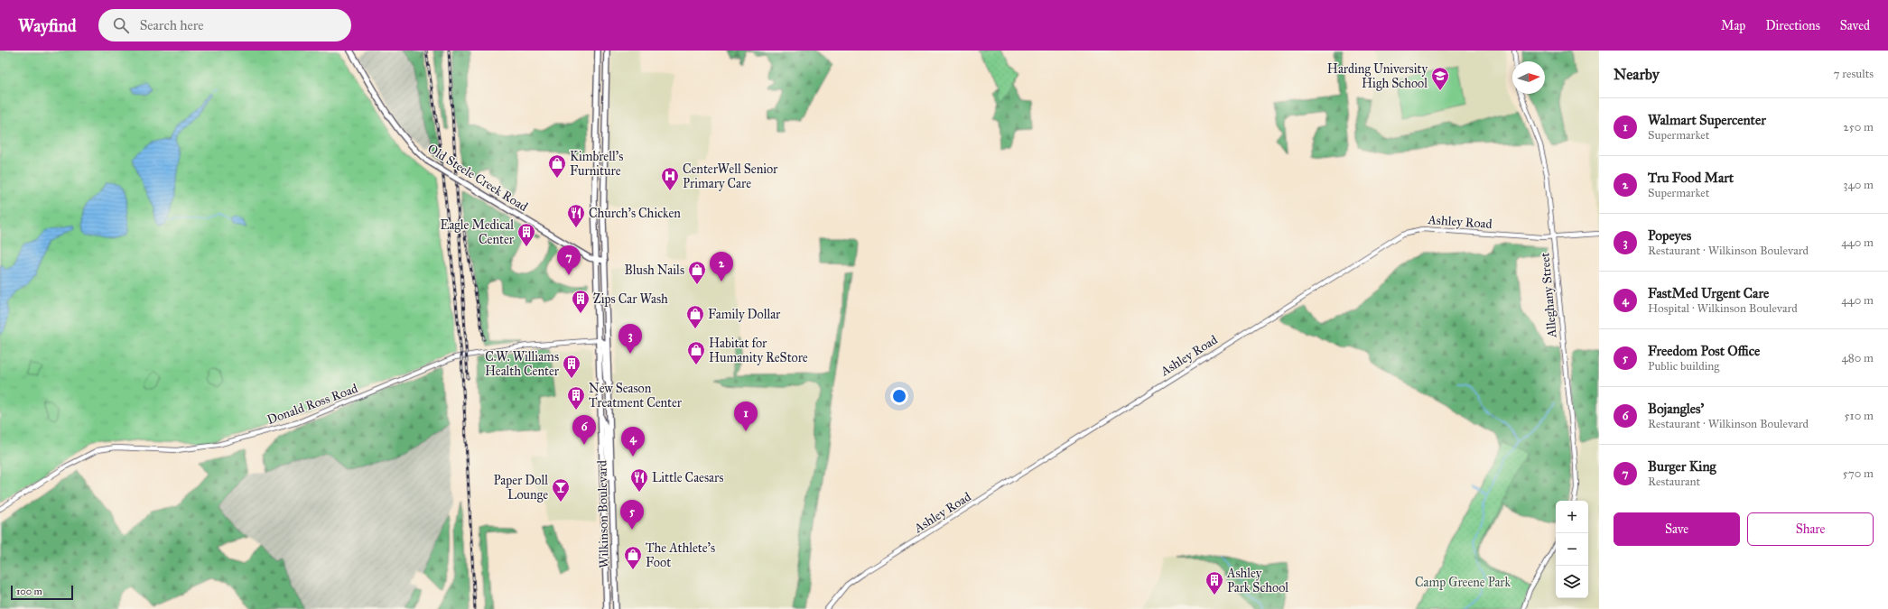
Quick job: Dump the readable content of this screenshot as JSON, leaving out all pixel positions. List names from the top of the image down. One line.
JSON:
{"streets":{"main road":["Old Steele Creek Road","Wilkinson Boulevard"],"street":["Ashley Road","Alleghany Street","Donald Ross Road"]},"crossings":[["Old Steele Creek Road","Wilkinson Boulevard"],["Ashley Road","Alleghany Street"],["Donald Ross Road","Wilkinson Boulevard"]],"parks":["Camp Greene Park"],"places":{"school or university":["Harding University High School"],"shop":["Kimbrell's Furniture","Blush Nails","Family Dollar","Habitat for Humanity ReStore","The Athlete's Foot"],"hospital":["CenterWell Senior Primary Care"],"restaurant":["Church's Chicken","Little Caesars"],"building":["Eagle Medical Center","Zips Car Wash","C.W. Williams Health Center","New Season Treatment Center","Ashley Park School"],"bar":["Paper Doll Lounge"]},"scale_bar":"100 m","north":"right","page":{"header":"Wayfind","search":"Search here","nav":["Map","Directions","Saved"],"heading":["Nearby","7 results"],"list":[{"mark":"1","name":"Walmart Supercenter","note":"Supermarket","value":"250 m"},{"mark":"2","name":"Tru Food Mart","note":"Supermarket","value":"340 m"},{"mark":"3","name":"Popeyes","note":"Restaurant · Wilkinson Boulevard","value":"440 m"},{"mark":"4","name":"FastMed Urgent Care","note":"Hospital · Wilkinson Boulevard","value":"440 m"},{"mark":"5","name":"Freedom Post Office","note":"Public building","value":"480 m"},{"mark":"6","name":"Bojangles'","note":"Restaurant · Wilkinson Boulevard","value":"510 m"},{"mark":"7","name":"Burger King","note":"Restaurant","value":"570 m"}],"pins":["7","2","3","1","6","4","5"],"map_buttons":["+","−"],"buttons":["Save","Share"],"scale":"100 m"}}
